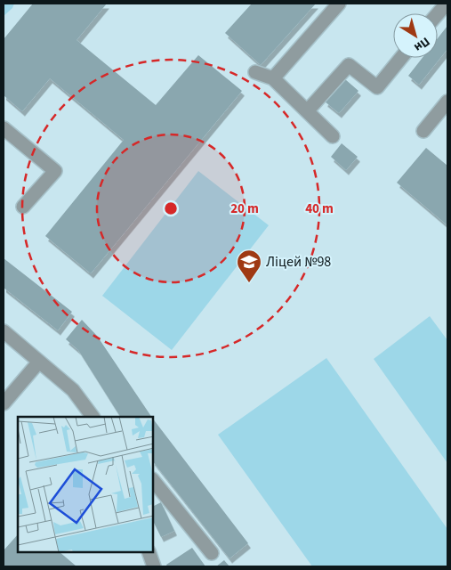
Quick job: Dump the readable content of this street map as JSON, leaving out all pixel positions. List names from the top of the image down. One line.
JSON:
{"places":{"school or university":["Ліцей №98"]},"north":"bottom right","rings":["20 m","40 m"]}
